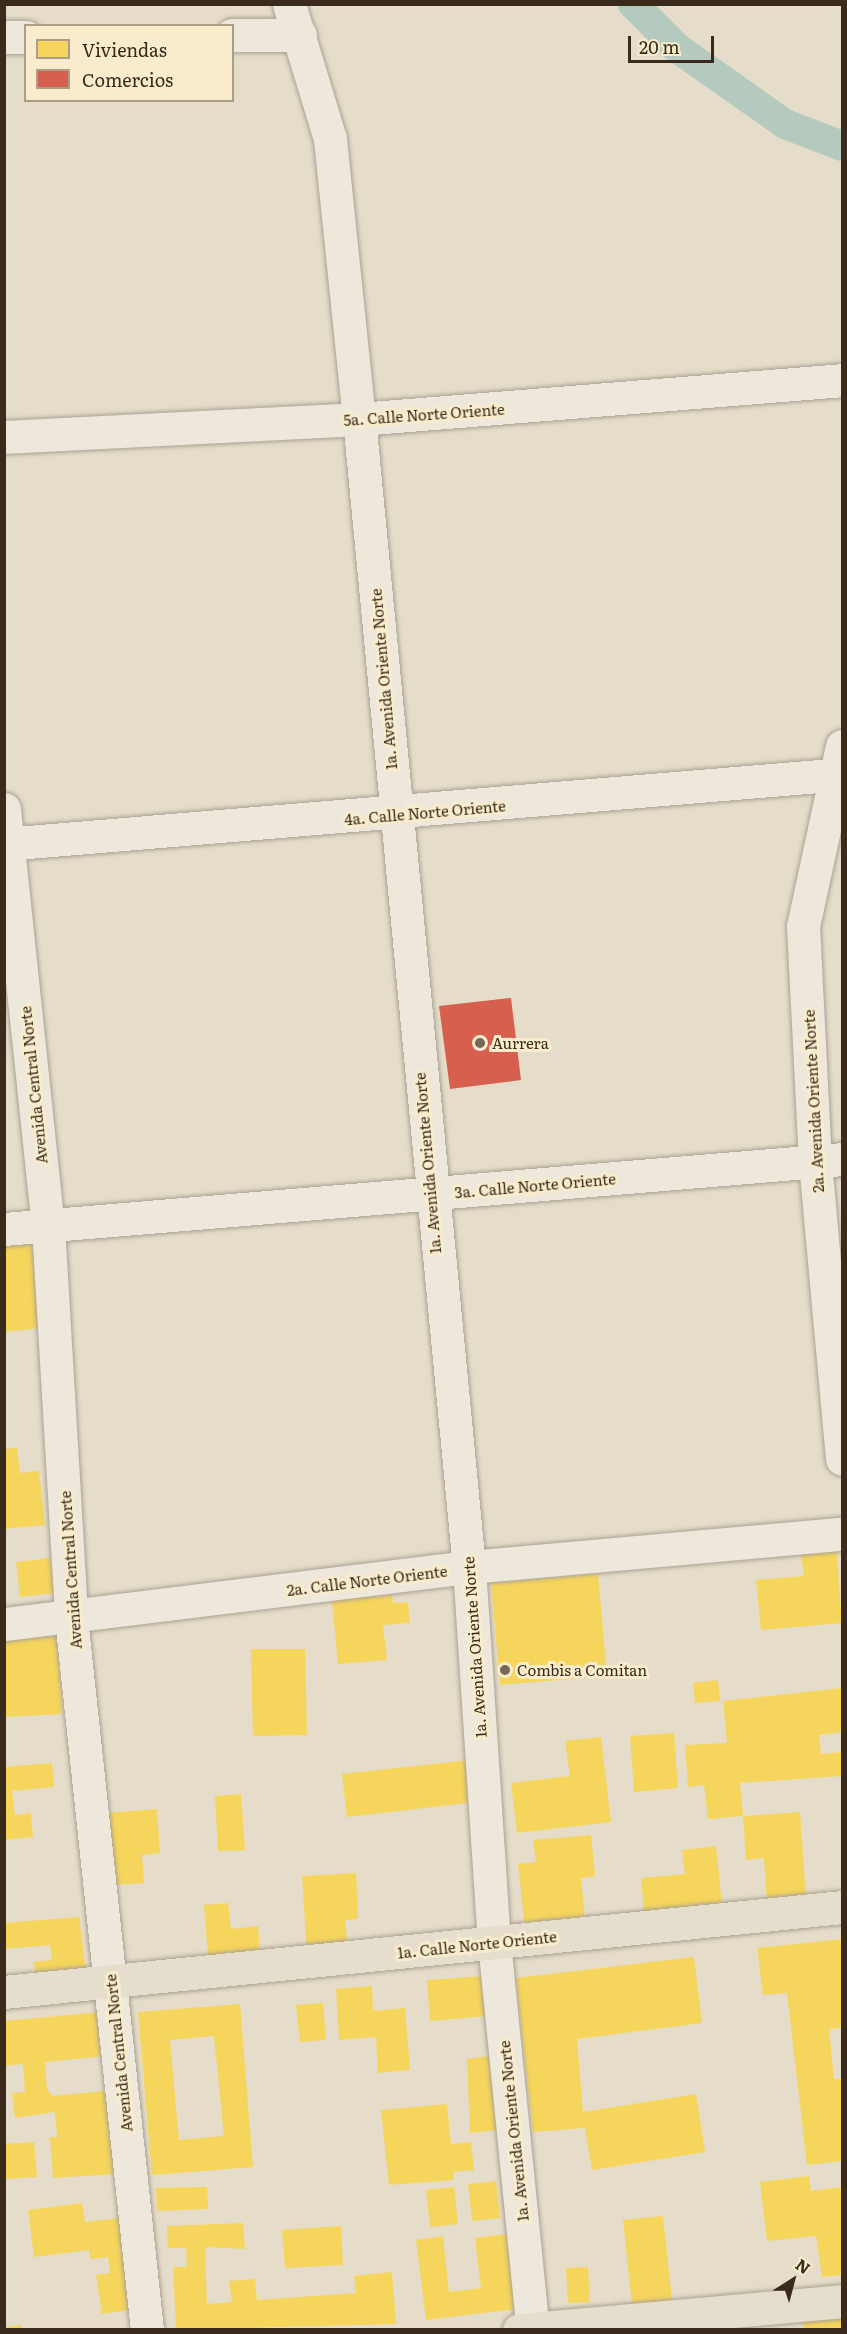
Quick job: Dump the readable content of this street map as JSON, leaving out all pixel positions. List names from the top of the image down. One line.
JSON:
{"streets":{"main road":["1a. Calle Norte Oriente"],"street":["5a. Calle Norte Oriente","1a. Avenida Oriente Norte","4a. Calle Norte Oriente","Avenida Central Norte","2a. Avenida Oriente Norte","3a. Calle Norte Oriente","2a. Calle Norte Oriente"]},"crossings":[["5a. Calle Norte Oriente","1a. Avenida Oriente Norte"],["1a. Avenida Oriente Norte","4a. Calle Norte Oriente"],["1a. Avenida Oriente Norte","3a. Calle Norte Oriente"],["1a. Avenida Oriente Norte","2a. Calle Norte Oriente"],["1a. Avenida Oriente Norte","1a. Calle Norte Oriente"],["4a. Calle Norte Oriente","Avenida Central Norte"],["4a. Calle Norte Oriente","2a. Avenida Oriente Norte"],["Avenida Central Norte","3a. Calle Norte Oriente"],["Avenida Central Norte","2a. Calle Norte Oriente"],["Avenida Central Norte","1a. Calle Norte Oriente"],["2a. Avenida Oriente Norte","3a. Calle Norte Oriente"]],"places":["Aurrera","Combis a Comitan"],"legend":["Viviendas","Comercios"],"scale_bar":"20 m","north":"top right"}
